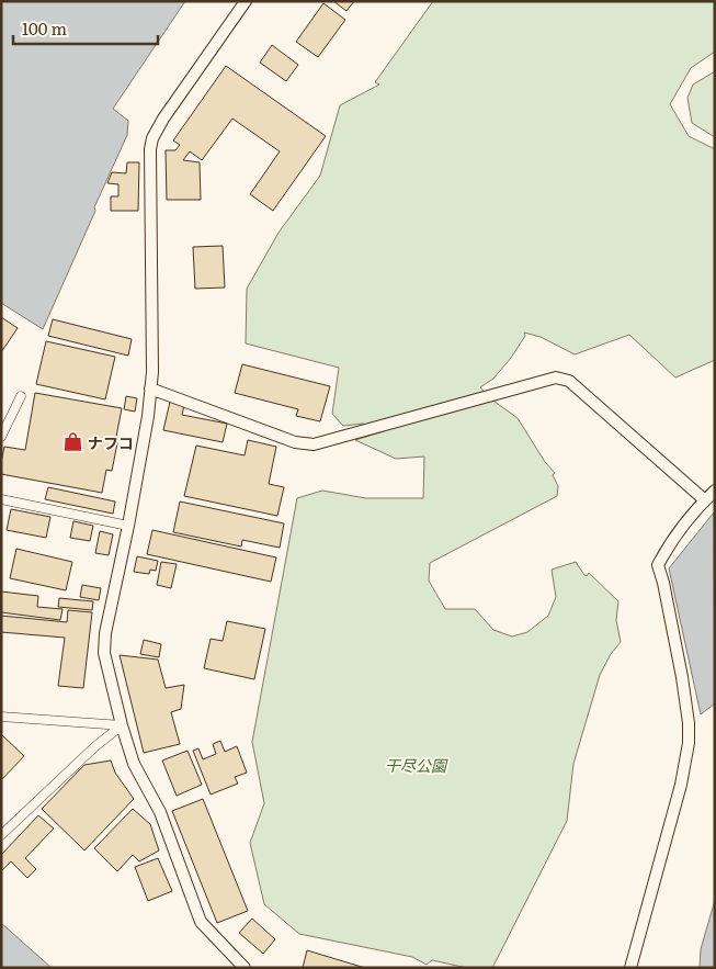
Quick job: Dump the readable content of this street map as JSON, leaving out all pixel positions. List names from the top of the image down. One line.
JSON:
{"parks":["干尽公園"],"places":{"shop":["ナフコ"]},"scale_bar":"100 m"}
